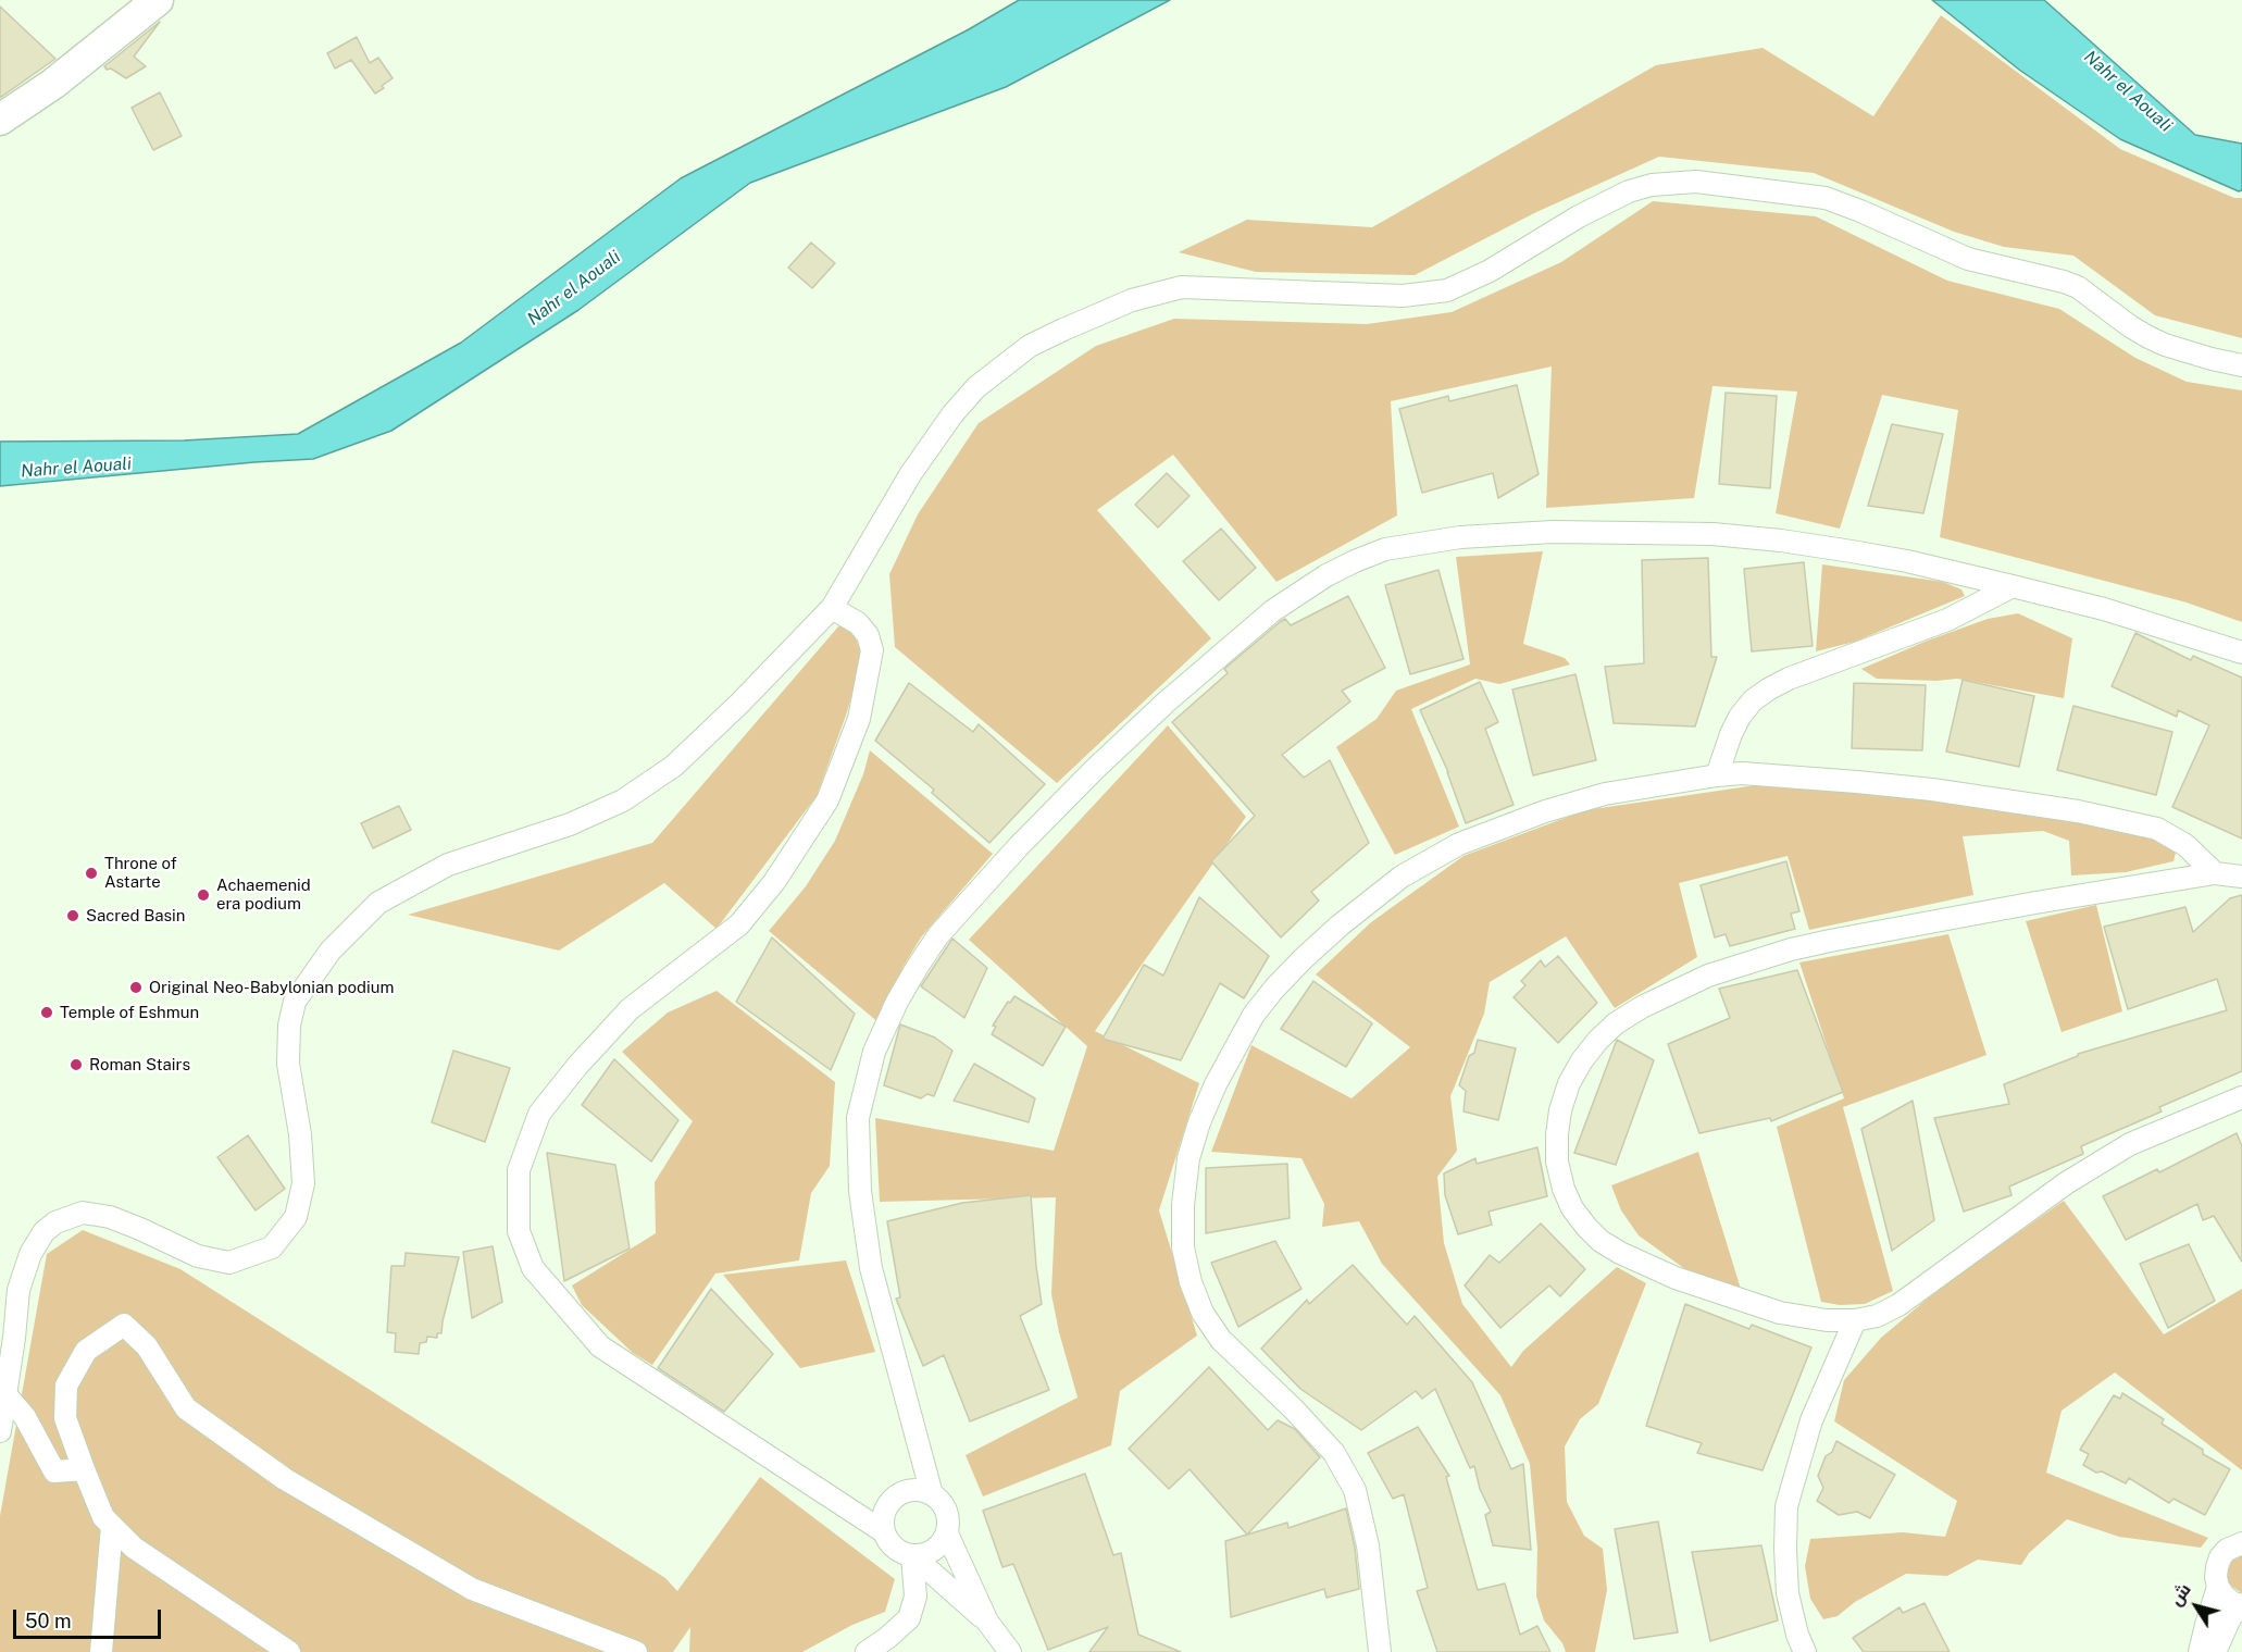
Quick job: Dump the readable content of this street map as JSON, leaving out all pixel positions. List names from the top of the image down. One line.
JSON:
{"water":["Nahr el Aouali"],"places":["Throne of Astarte","Achaemenid era podium","Sacred Basin","Original Neo-Babylonian podium","Temple of Eshmun","Roman Stairs"],"scale_bar":"50 m","north":"top left"}
